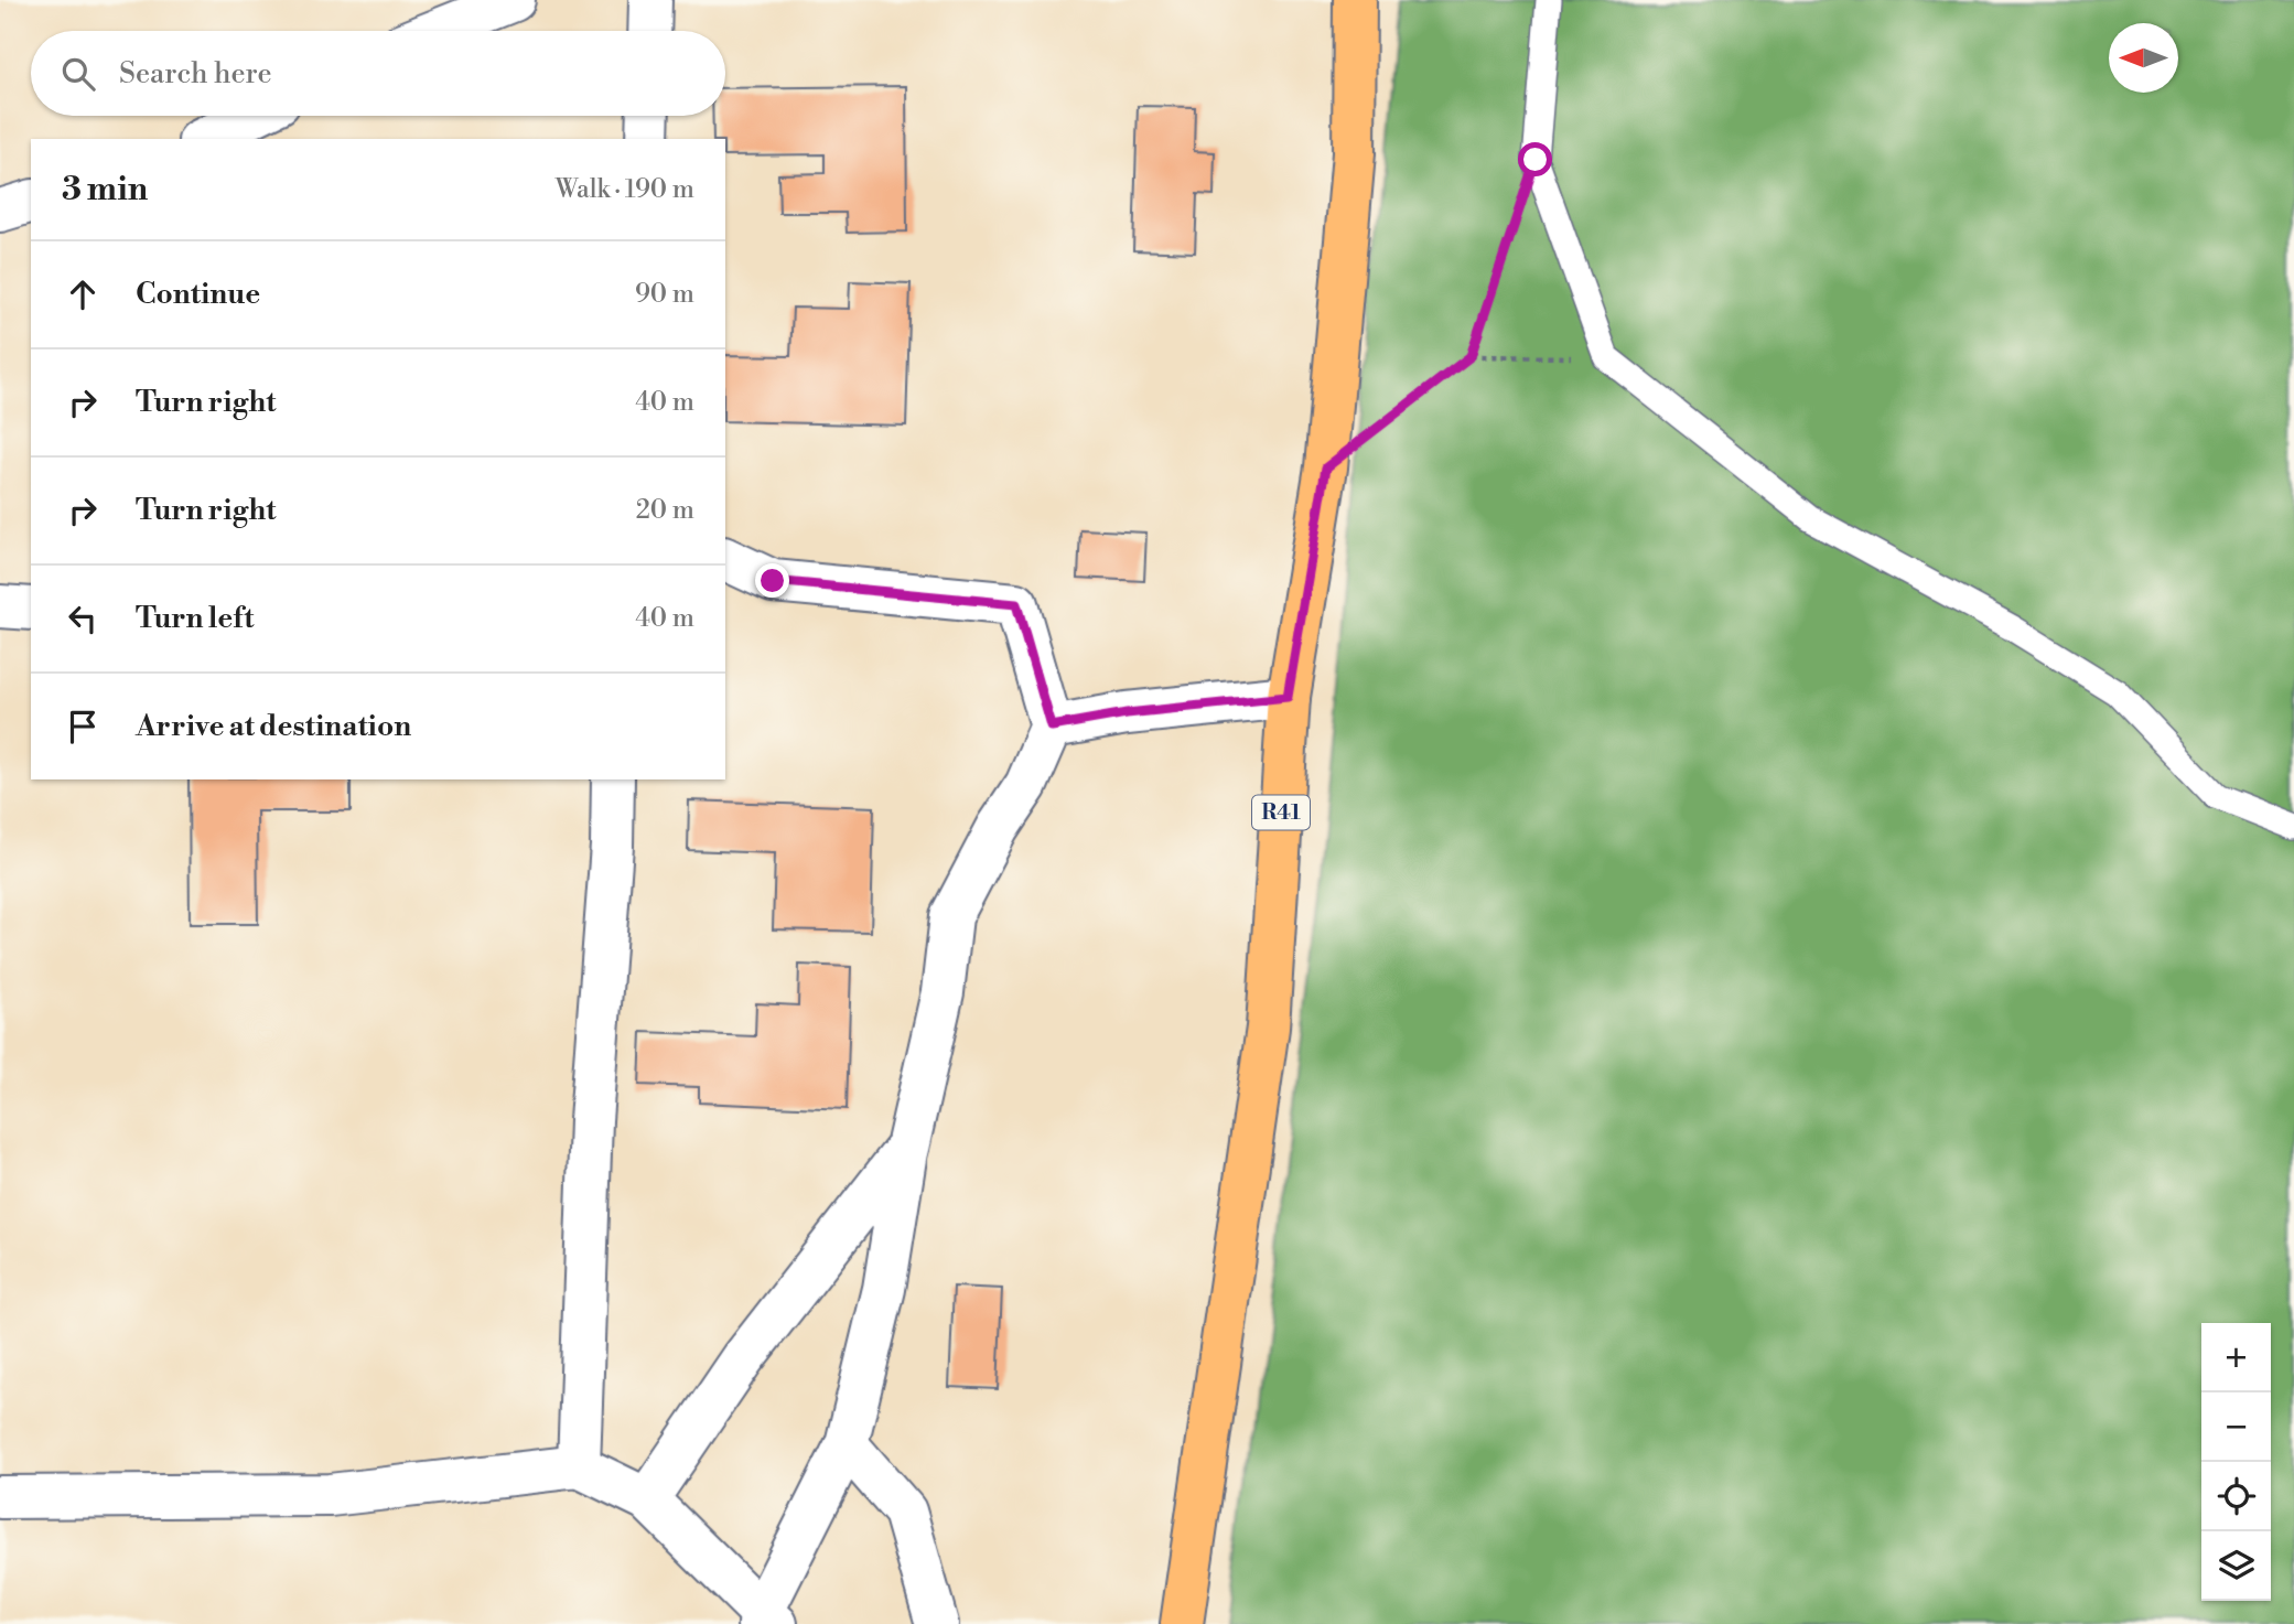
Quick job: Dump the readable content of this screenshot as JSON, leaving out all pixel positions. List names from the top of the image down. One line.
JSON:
{"streets":{"main road":["R41"]},"north":"left","page":{"search":"Search here","heading":["3 min","Walk · 190 m"],"list":[["Continue","90 m"],["Turn right","40 m"],["Turn right","20 m"],["Turn left","40 m"],"Arrive at destination"],"map_buttons":["+","−"]}}
